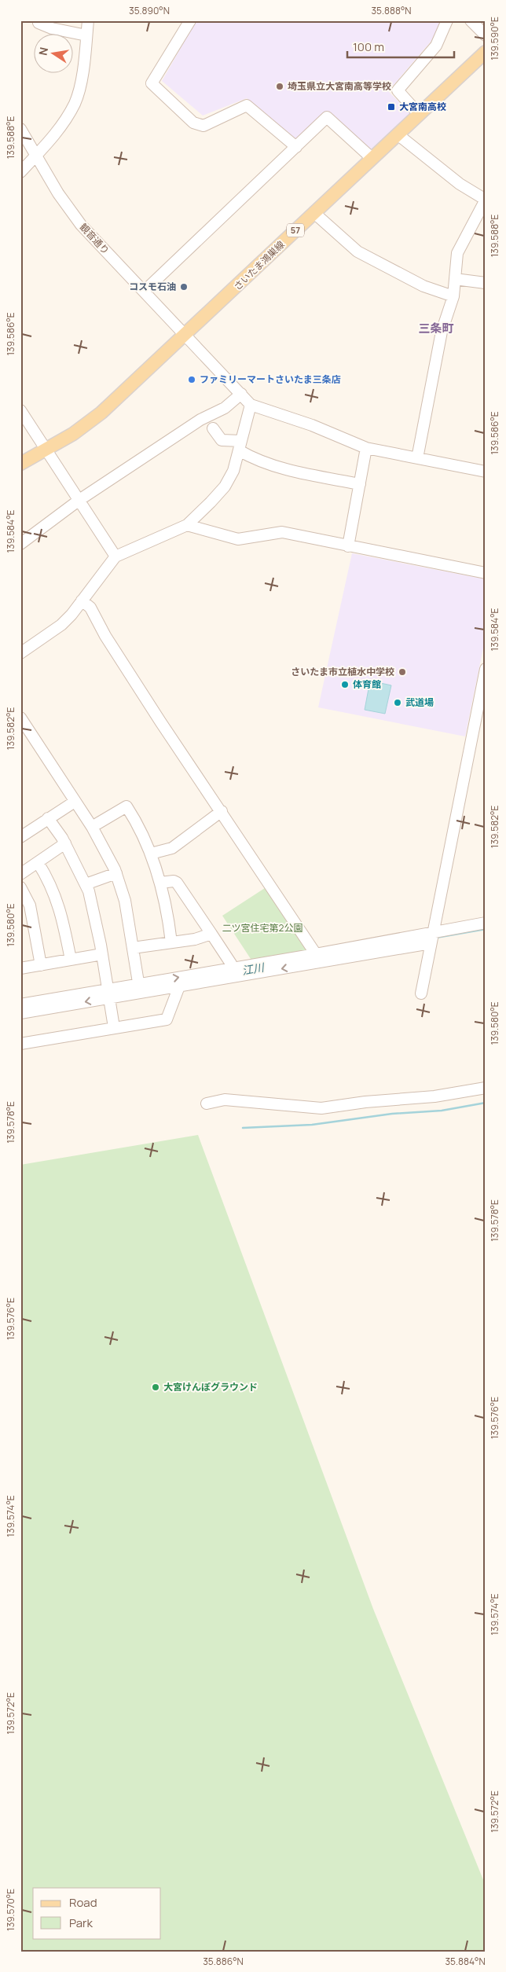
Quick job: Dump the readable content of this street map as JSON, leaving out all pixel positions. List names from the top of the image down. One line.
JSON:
{"streets":{"main road":["57","さいたま鴻巣線"],"street":["観音通り"]},"crossings":[["観音通り","さいたま鴻巣線"]],"districts":["三条町"],"water":["江川"],"parks":["二ツ宮住宅第2公園"],"places":{"other":["埼玉県立大宮南高等学校","コスモ石油","ファミリーマートさいたま三条店","さいたま市立植水中学校","体育館","武道場","大宮けんぽグラウンド"],"transit":["大宮南高校"]},"legend":["Road","Park"],"scale_bar":"100 m","north":"left","coordinates":["35.890°N","35.888°N","139.590°E","139.588°E","139.586°E","139.584°E","139.582°E","139.580°E","139.578°E","139.576°E","139.574°E","139.572°E","139.570°E","35.886°N","35.884°N"]}
